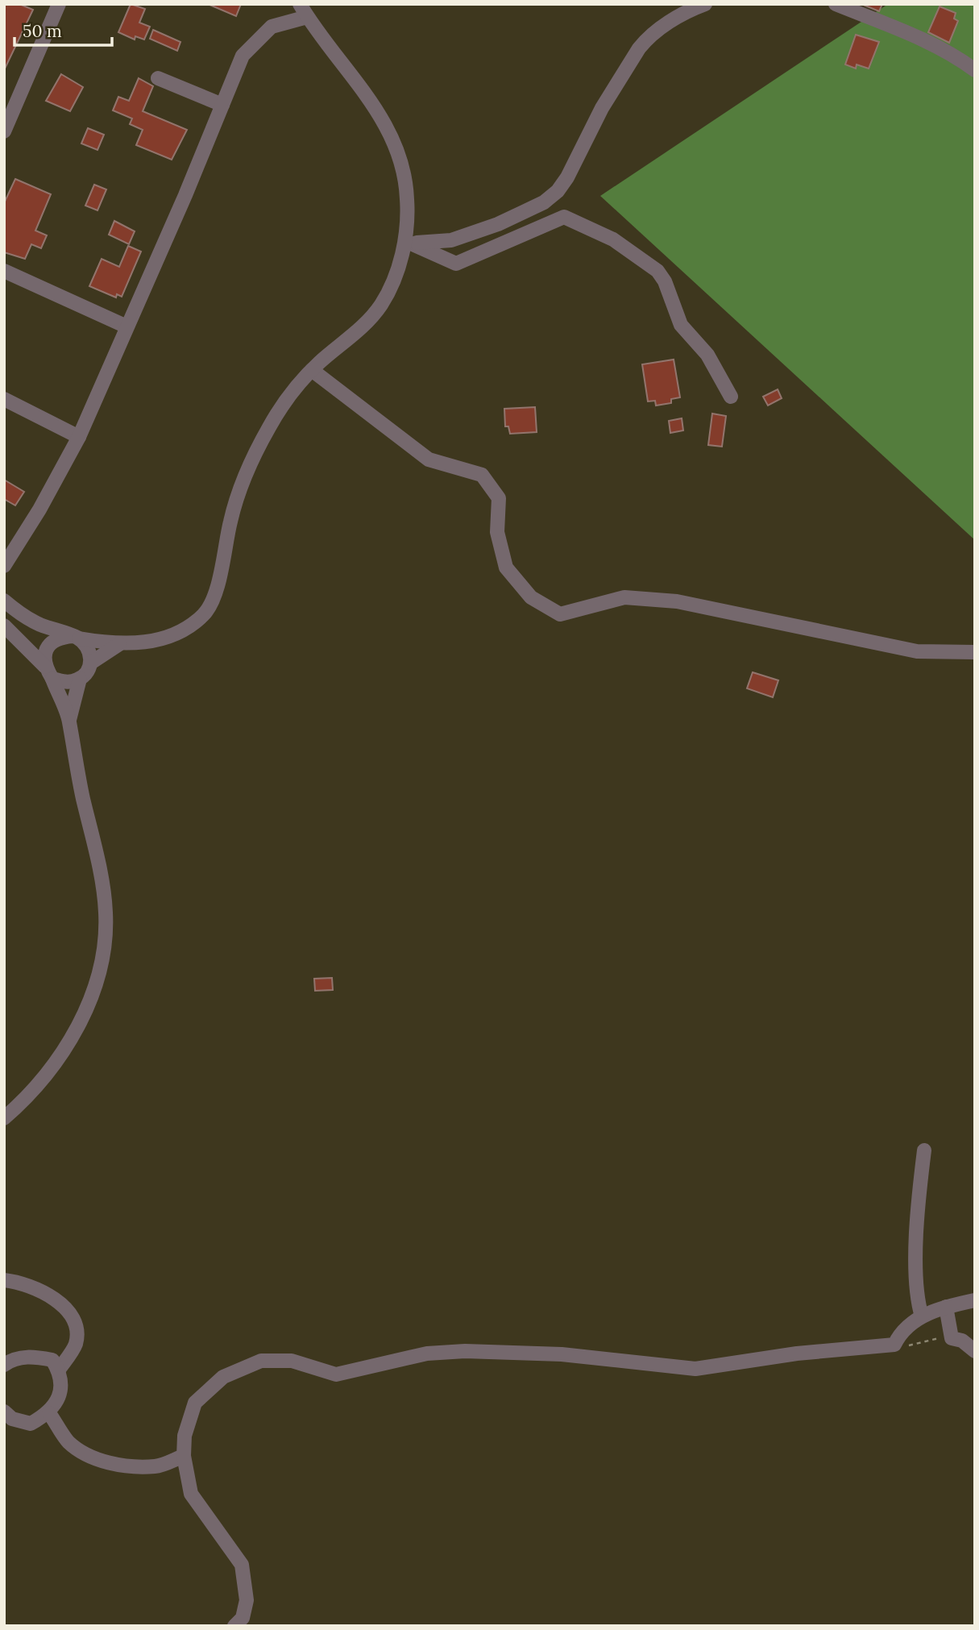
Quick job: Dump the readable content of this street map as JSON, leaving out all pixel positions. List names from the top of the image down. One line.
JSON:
{"scale_bar":"50 m"}
